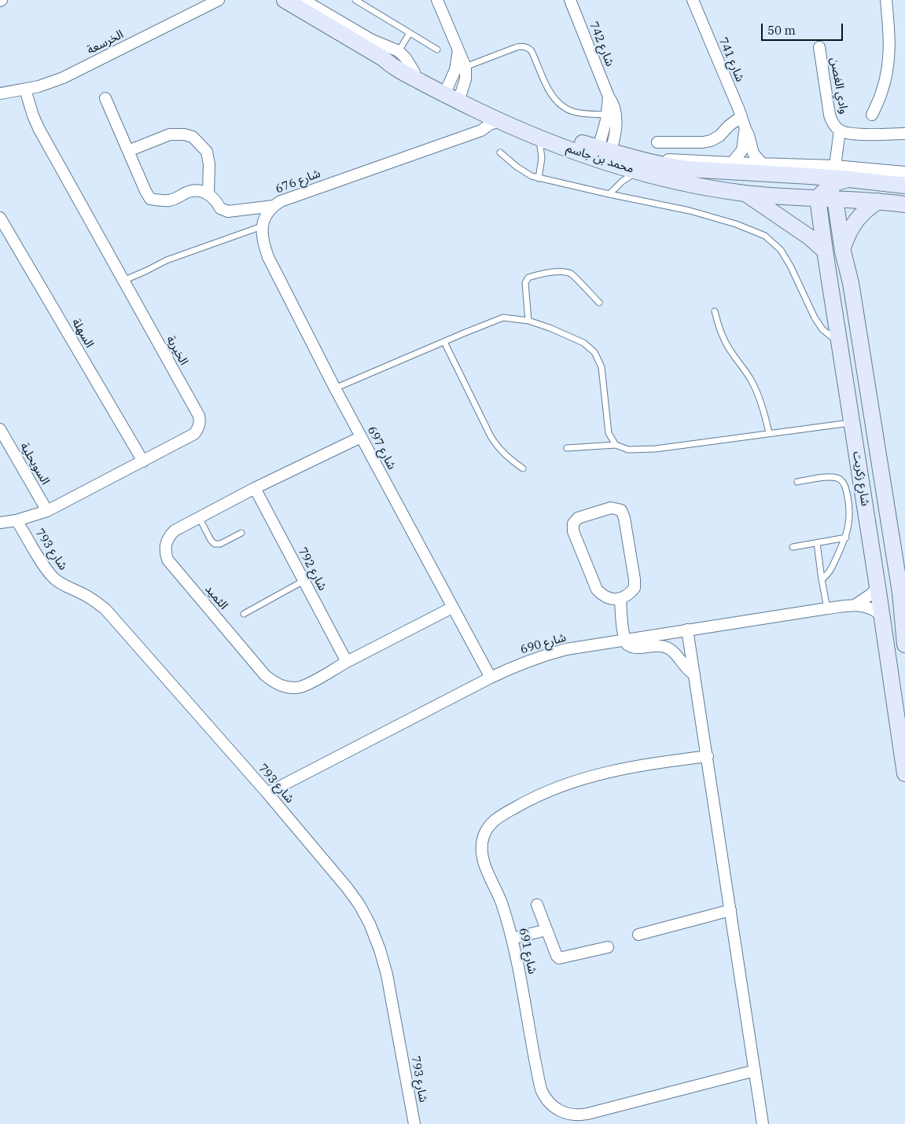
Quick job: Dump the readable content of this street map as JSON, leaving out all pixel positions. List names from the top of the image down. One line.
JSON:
{"streets":{"street":["الخرسعة","شارع 742","شارع 741","وادي الغصن","محمد بن جاسم","شارع 676","السهلة","الخيرية","شارع 697","السويحلية","شارع زكريت","شارع 793","شارع 792","الثميد","شارع 690","شارع 691"]},"crossings":[["الخرسعة","الخيرية"],["شارع 742","محمد بن جاسم"],["محمد بن جاسم","شارع 676"],["محمد بن جاسم","شارع زكريت"],["شارع 676","شارع 697"],["السهلة","الخيرية"],["الخيرية","السويحلية"],["الخيرية","شارع 793"],["شارع 697","الثميد"],["شارع 697","شارع 690"],["شارع زكريت","شارع 690"],["شارع 793","شارع 690"],["شارع 792","الثميد"]],"scale_bar":"50 m"}
